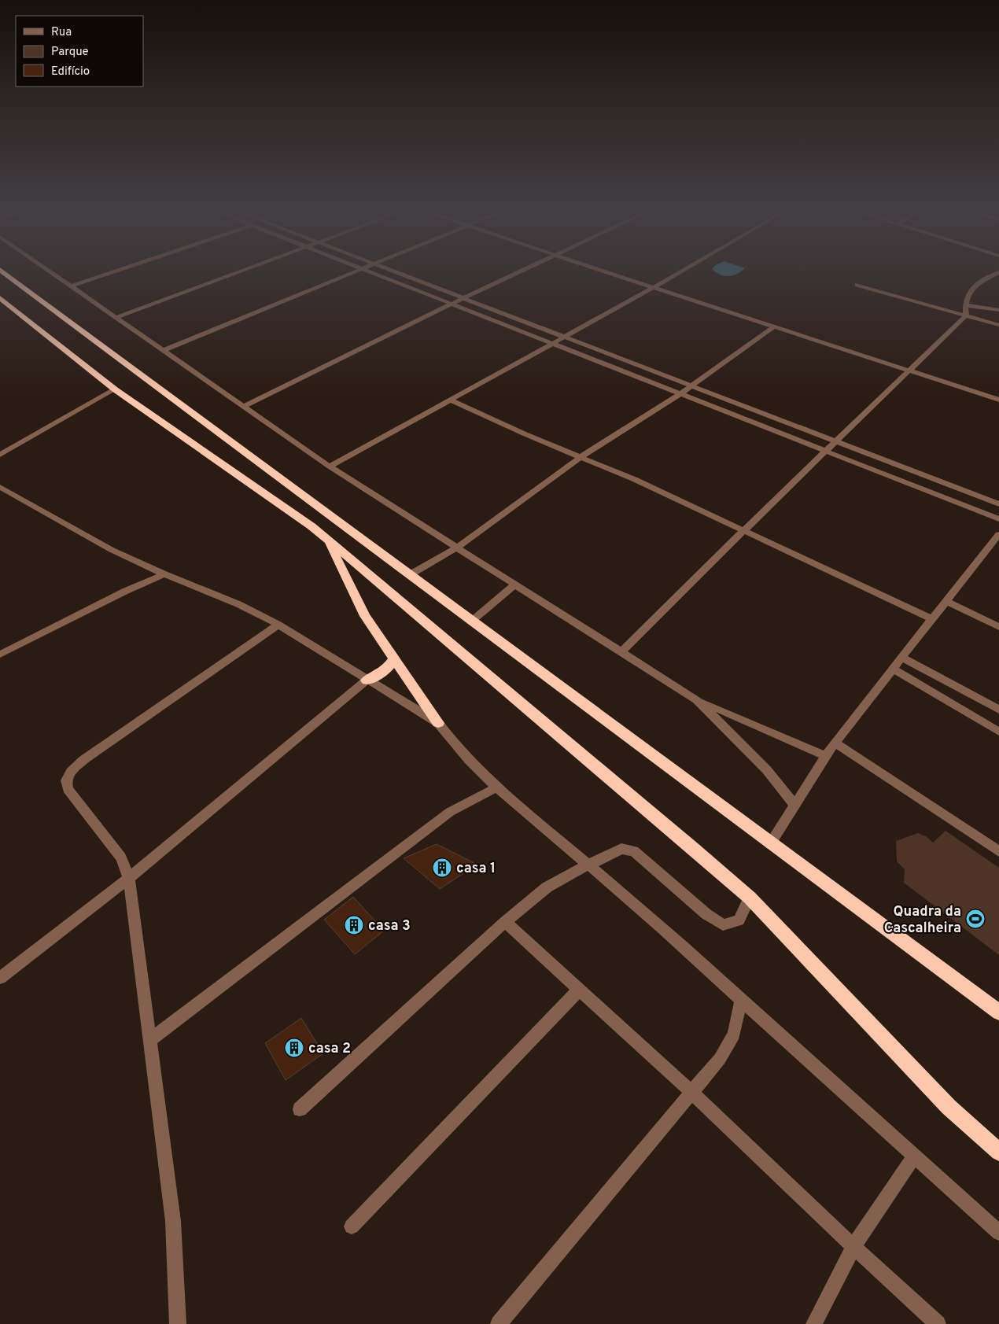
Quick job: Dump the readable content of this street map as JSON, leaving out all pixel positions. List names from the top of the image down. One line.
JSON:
{"places":{"building":["casa 1","casa 3","casa 2"],"sports":["Quadra da Cascalheira"]},"legend":["Rua","Parque","Edifício"]}
